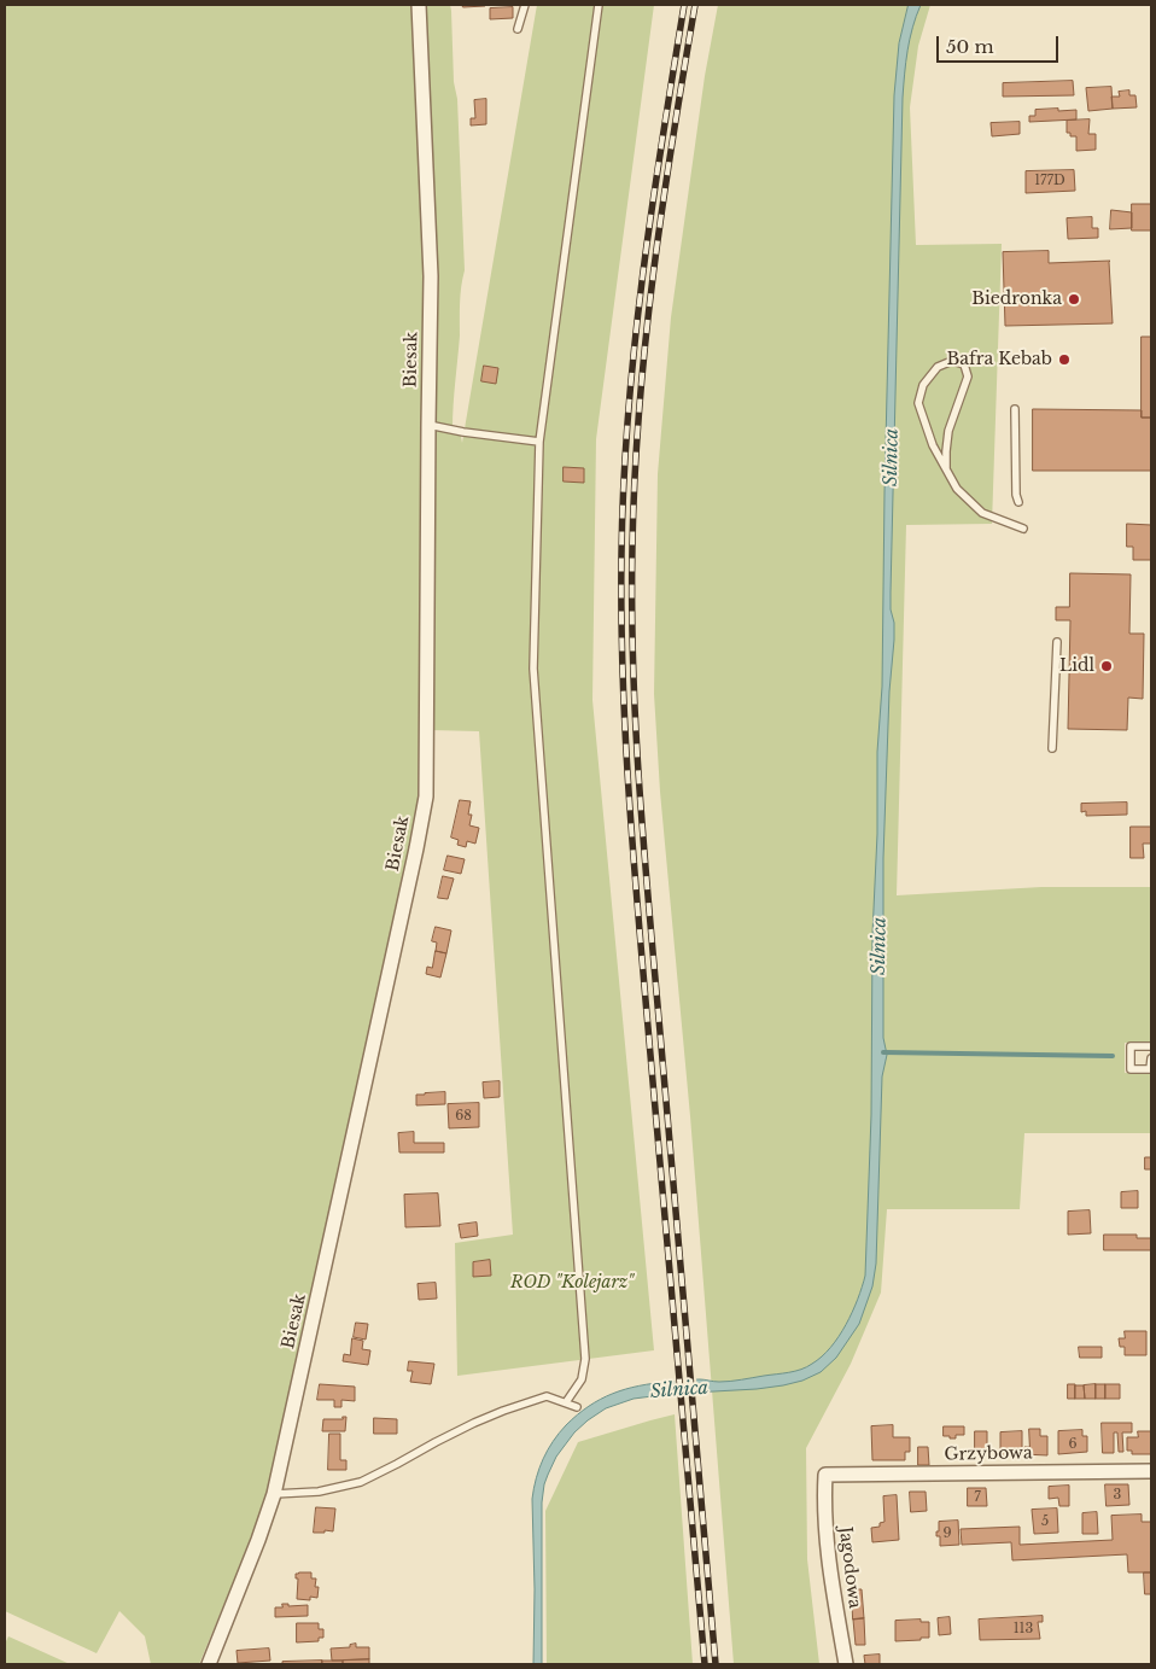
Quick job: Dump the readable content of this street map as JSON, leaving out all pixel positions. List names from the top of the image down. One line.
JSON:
{"streets":{"street":["Biesak","Grzybowa","Jagodowa"]},"crossings":[["Grzybowa","Jagodowa"]],"water":["Silnica"],"parks":["ROD \"Kolejarz\""],"places":["Biedronka","Bafra Kebab","Lidl"],"house_numbers":["177D","68","6","3","7","5","9","113"],"scale_bar":"50 m"}
